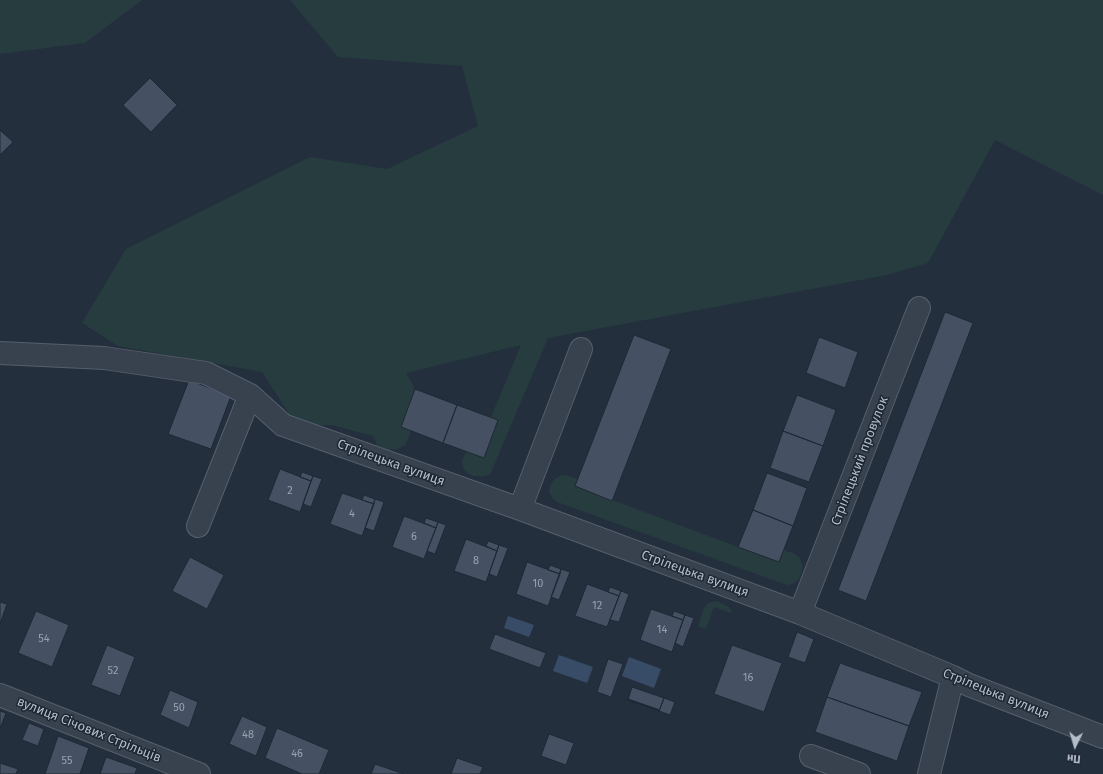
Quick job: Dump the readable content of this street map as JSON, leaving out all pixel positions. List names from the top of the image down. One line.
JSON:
{"streets":{"street":["Стрілецький провулок","Стрілецька вулиця","вулиця Січових Стрільців"]},"crossings":[["Стрілецький провулок","Стрілецька вулиця"]],"house_numbers":["2","4","6","8","10","12","14","54","52","16","50","48","46","55"],"north":"bottom"}
